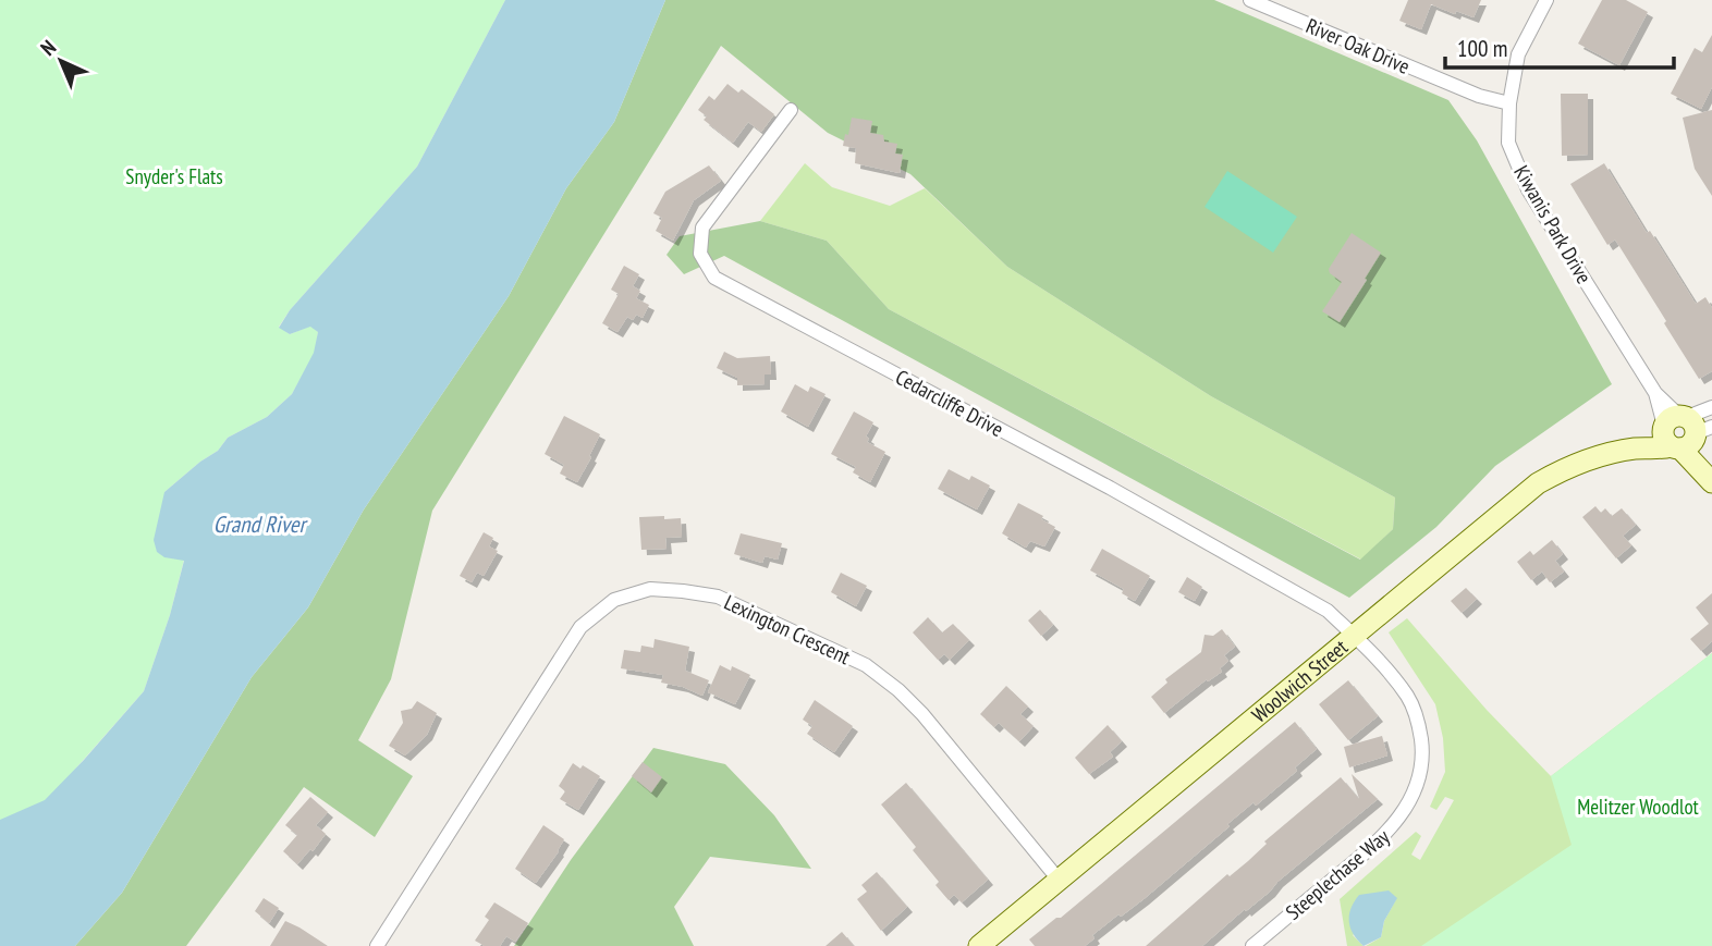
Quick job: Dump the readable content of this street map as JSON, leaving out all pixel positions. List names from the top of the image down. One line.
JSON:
{"streets":{"street":["River Oak Drive","Kiwanis Park Drive","Cedarcliffe Drive","Lexington Crescent","Woolwich Street","Steeplechase Way"]},"crossings":[["River Oak Drive","Kiwanis Park Drive"],["Kiwanis Park Drive","Woolwich Street"],["Cedarcliffe Drive","Woolwich Street"],["Cedarcliffe Drive","Steeplechase Way"],["Lexington Crescent","Woolwich Street"],["Woolwich Street","Steeplechase Way"]],"water":["Grand River"],"parks":["Snyder's Flats","Melitzer Woodlot"],"scale_bar":"100 m","north":"top left"}
